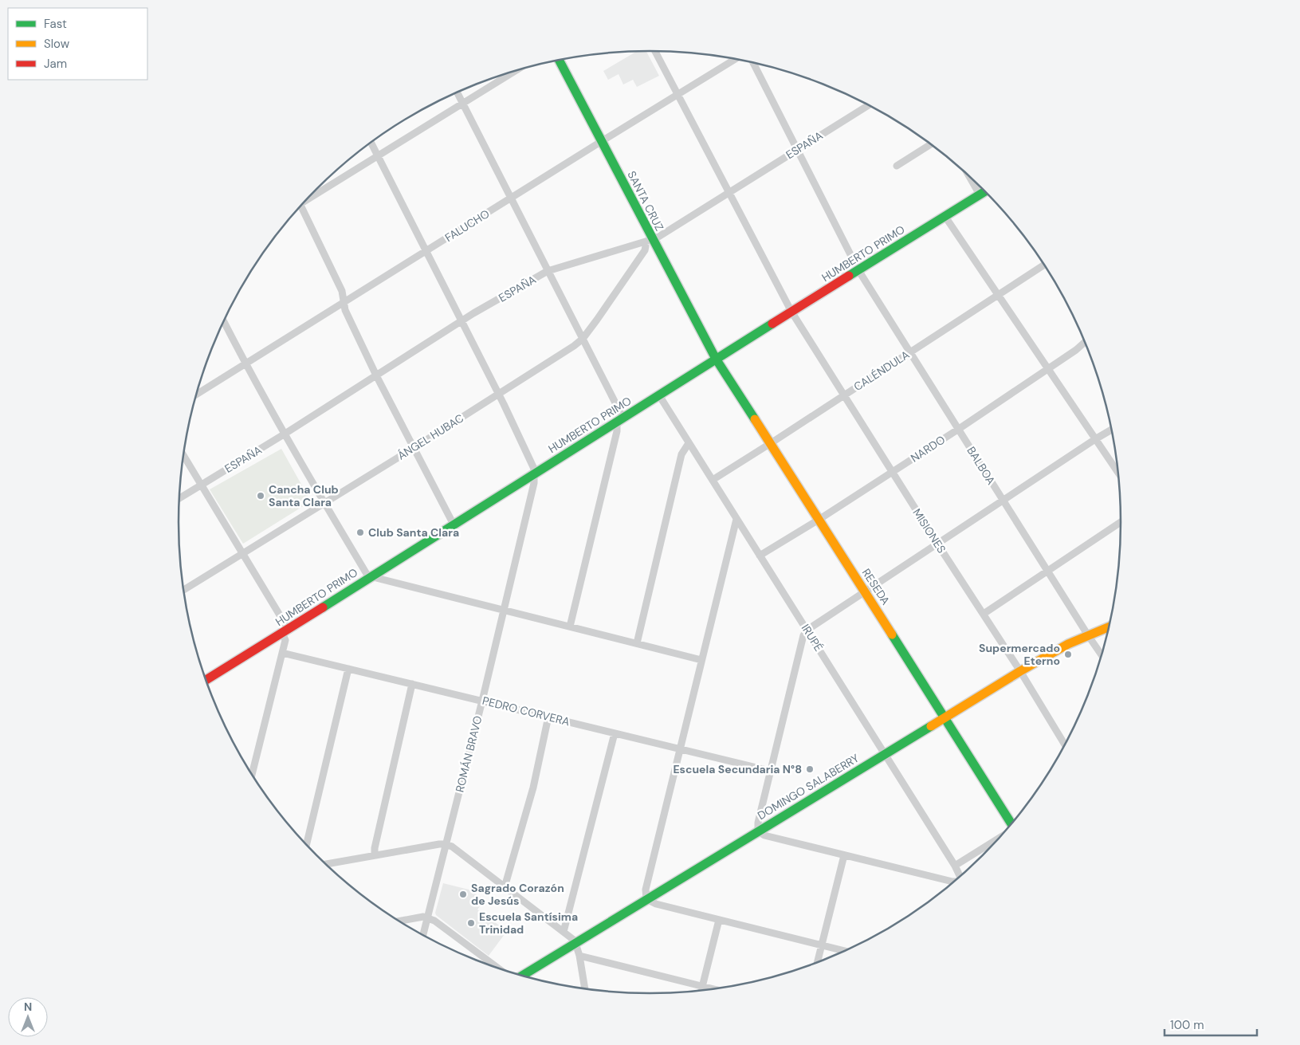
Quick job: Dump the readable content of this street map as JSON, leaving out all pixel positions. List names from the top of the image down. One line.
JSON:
{"streets":{"street":["ESPAÑA","SANTA CRUZ","FALUCHO","HUMBERTO PRIMO","CALÉNDULA","ÁNGEL HUBAC","NARDO","BALBOA","MISIONES","RESEDA","IRUPÉ","PEDRO CORVERA","ROMÁN BRAVO","DOMINGO SALABERRY"]},"crossings":[["ESPAÑA","SANTA CRUZ"],["ESPAÑA","ÁNGEL HUBAC"],["ESPAÑA","BALBOA"],["ESPAÑA","MISIONES"],["SANTA CRUZ","FALUCHO"],["SANTA CRUZ","HUMBERTO PRIMO"],["SANTA CRUZ","ÁNGEL HUBAC"],["SANTA CRUZ","RESEDA"],["FALUCHO","MISIONES"],["HUMBERTO PRIMO","BALBOA"],["HUMBERTO PRIMO","MISIONES"],["HUMBERTO PRIMO","RESEDA"],["HUMBERTO PRIMO","IRUPÉ"],["HUMBERTO PRIMO","ROMÁN BRAVO"],["CALÉNDULA","BALBOA"],["CALÉNDULA","MISIONES"],["CALÉNDULA","RESEDA"],["CALÉNDULA","IRUPÉ"],["NARDO","BALBOA"],["NARDO","MISIONES"],["NARDO","RESEDA"],["NARDO","IRUPÉ"],["BALBOA","DOMINGO SALABERRY"],["MISIONES","DOMINGO SALABERRY"],["RESEDA","DOMINGO SALABERRY"],["IRUPÉ","DOMINGO SALABERRY"],["PEDRO CORVERA","ROMÁN BRAVO"]],"places":["Cancha Club Santa Clara","Club Santa Clara","Supermercado Eterno","Escuela Secundaria N°8","Sagrado Corazón de Jesús","Escuela Santísima Trinidad"],"legend":["Fast","Slow","Jam"],"scale_bar":"100 m","north":"top"}
